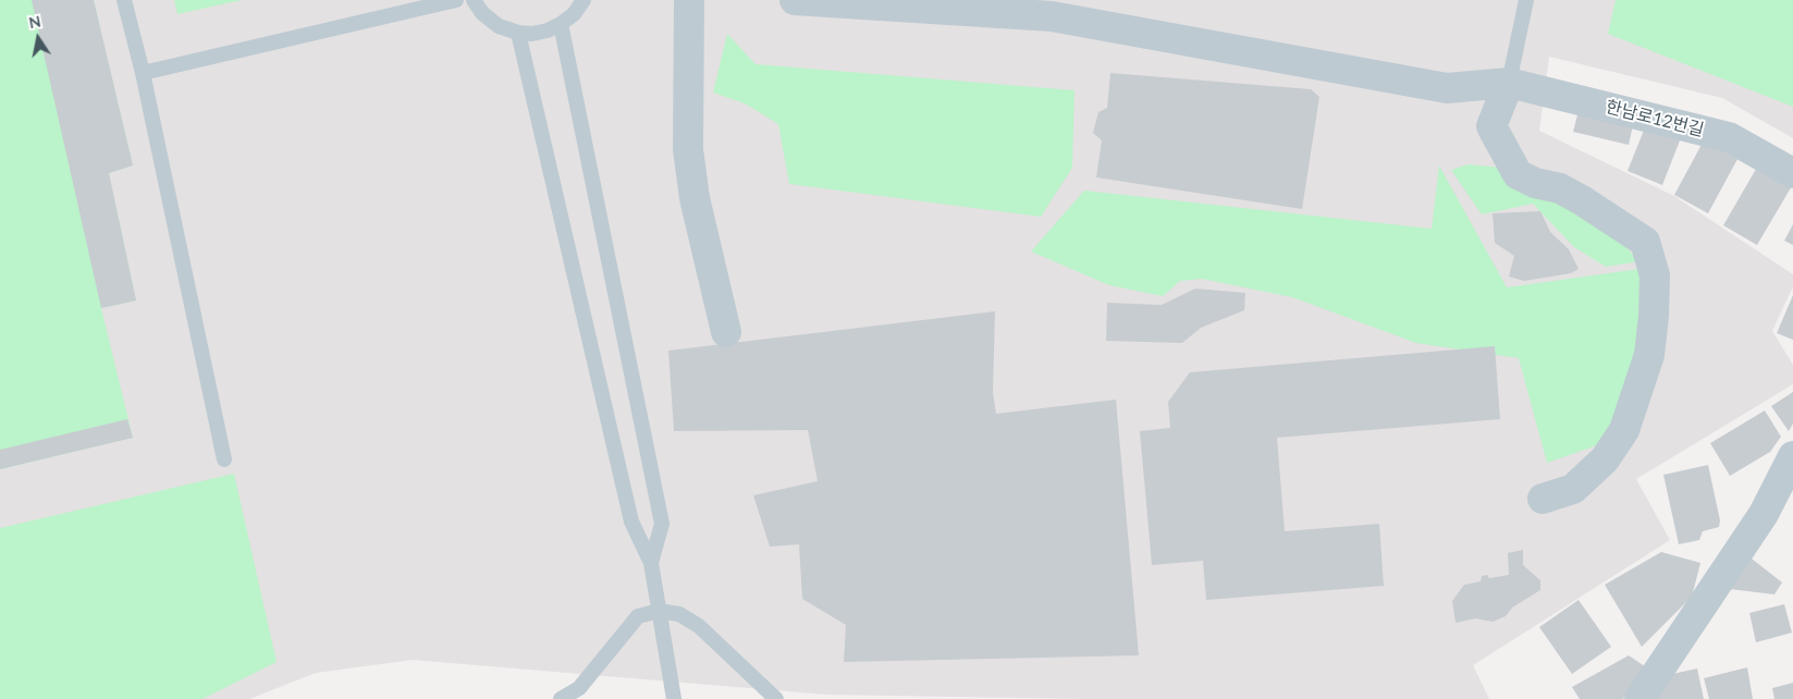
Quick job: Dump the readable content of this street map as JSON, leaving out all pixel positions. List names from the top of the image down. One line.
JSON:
{"streets":{"street":["한남로12번길"]},"north":"top"}
